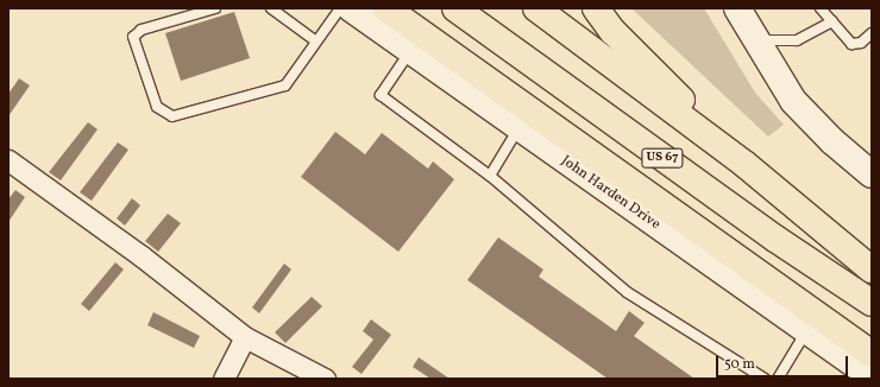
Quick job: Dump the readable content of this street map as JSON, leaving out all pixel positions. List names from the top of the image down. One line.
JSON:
{"streets":{"highway":["US 67"],"street":["John Harden Drive"]},"scale_bar":"50 m"}
